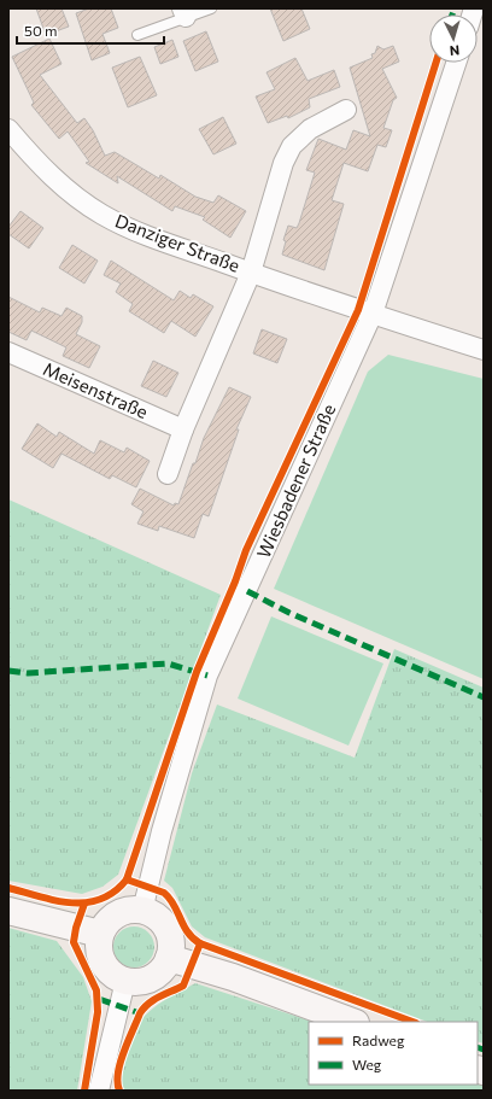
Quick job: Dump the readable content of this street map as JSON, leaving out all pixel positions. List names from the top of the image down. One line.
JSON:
{"streets":{"street":["Danziger Straße","Meisenstraße","Wiesbadener Straße"]},"crossings":[["Danziger Straße","Wiesbadener Straße"]],"legend":["Radweg","Weg"],"scale_bar":"50 m","north":"bottom"}
